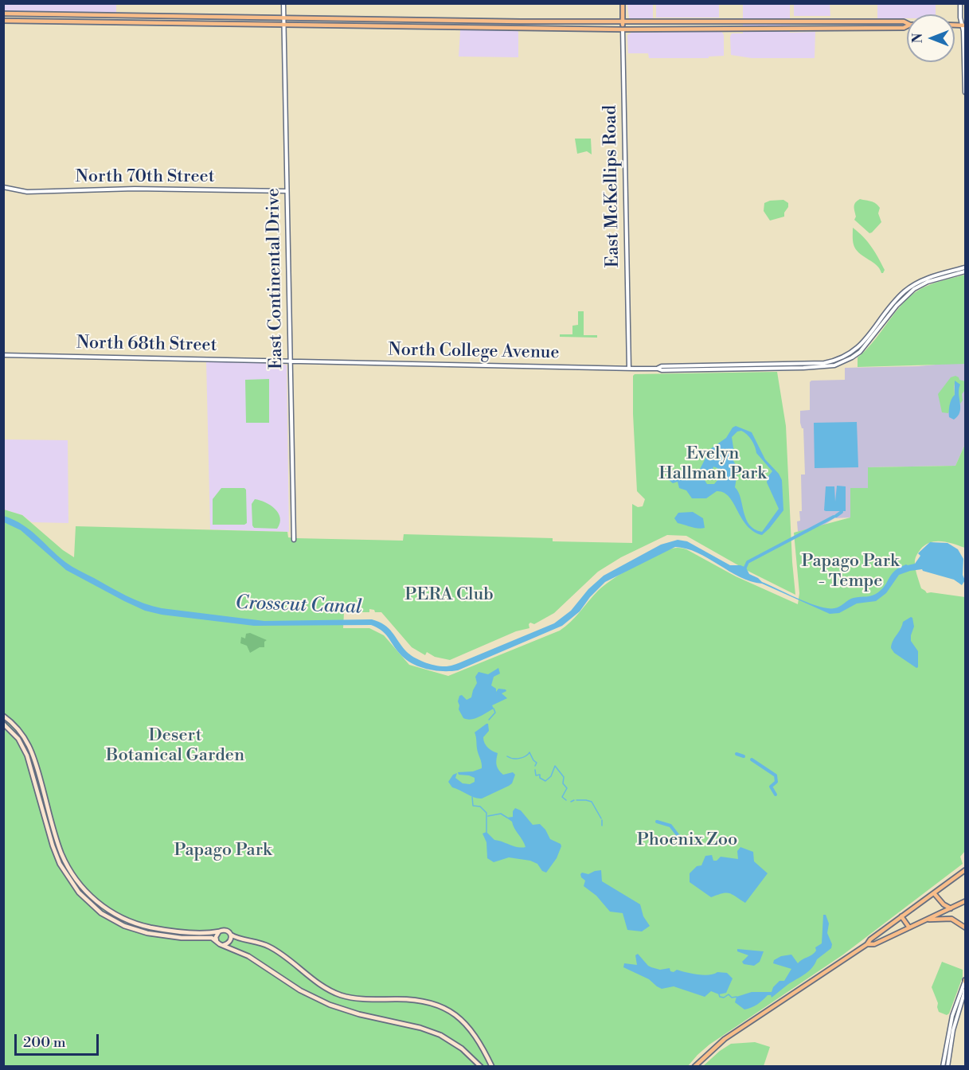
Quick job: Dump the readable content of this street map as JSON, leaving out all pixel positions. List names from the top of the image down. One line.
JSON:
{"streets":{"main road":["East McKellips Road"],"street":["North 70th Street","East Continental Drive","North 68th Street","North College Avenue"]},"crossings":[["North 70th Street","East Continental Drive"],["East McKellips Road","North College Avenue"],["East Continental Drive","North 68th Street"],["East Continental Drive","North College Avenue"],["North 68th Street","North College Avenue"]],"water":["Crosscut Canal"],"parks":["Evelyn Hallman Park","Papago Park - Tempe","PERA Club","Desert Botanical Garden","Phoenix Zoo","Papago Park"],"scale_bar":"200 m","north":"left"}
